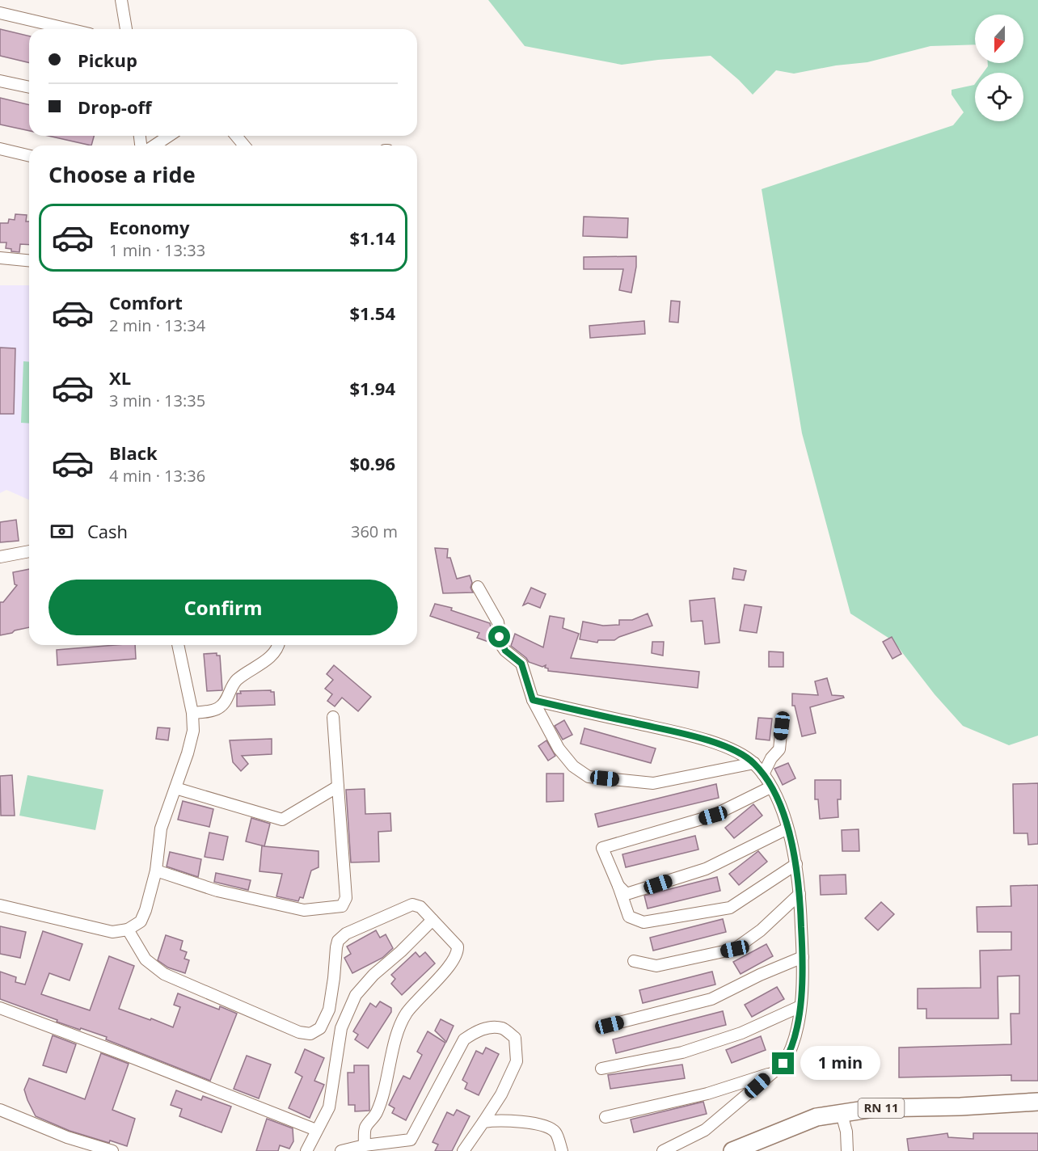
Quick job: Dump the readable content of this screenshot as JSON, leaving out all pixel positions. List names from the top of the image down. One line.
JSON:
{"streets":{"main road":["RN 11"]},"north":"bottom","page":{"banner":["Pickup","Drop-off"],"heading":"Choose a ride","list":[{"name":"Economy","note":"1 min · 13:33","value":"$1.14"},{"name":"Comfort","note":"2 min · 13:34","value":"$1.54"},{"name":"XL","note":"3 min · 13:35","value":"$1.94"},{"name":"Black","note":"4 min · 13:36","value":"$0.96"}],"pay":["Cash","360 m"],"buttons":"Confirm","bubble":"1 min"}}
